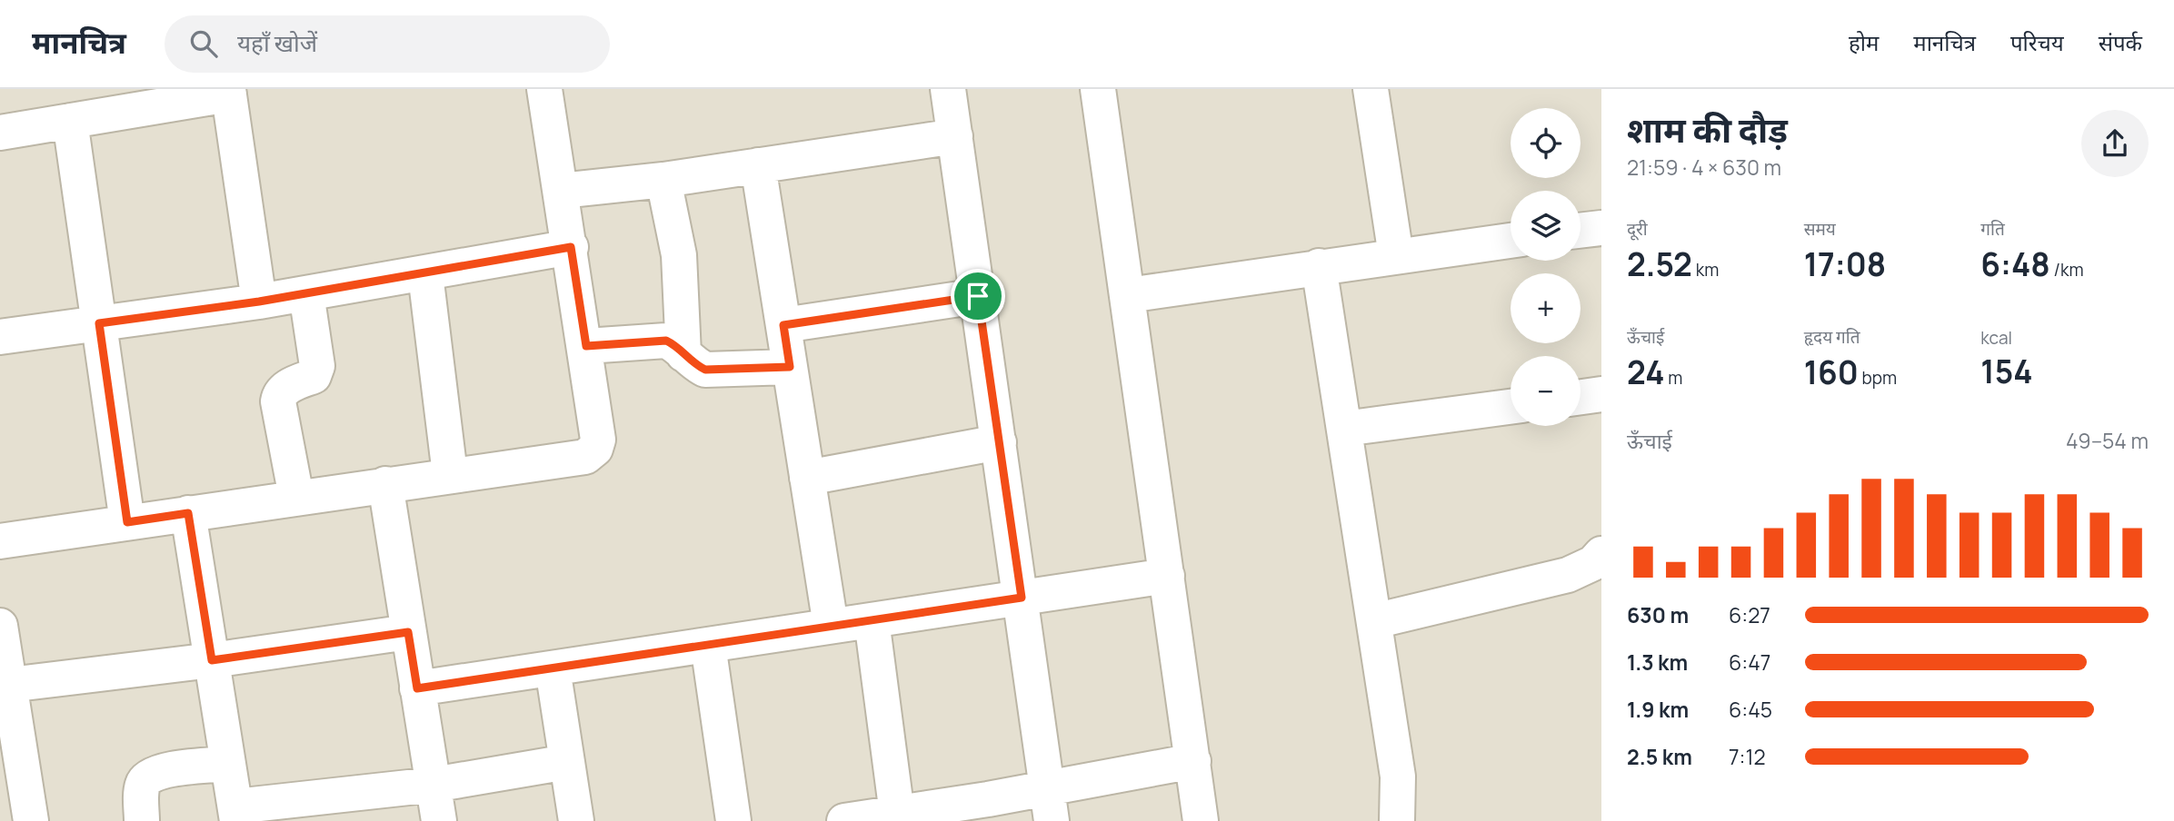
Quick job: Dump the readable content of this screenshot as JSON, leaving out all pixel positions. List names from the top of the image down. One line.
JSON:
{"page":{"header":"मानचित्र","search":"यहाँ खोजें","nav":["होम","मानचित्र","परिचय","संपर्क"],"heading":["शाम की दौड़","21:59 · 4 × 630 m"],"map_buttons":["+","−"],"stats":[["दूरी","2.52 km"],["समय","17:08"],["गति","6:48 /km"],["ऊँचाई","24 m"],["हृदय गति","160 bpm"],["kcal","154"]],"chart":["ऊँचाई","49–54 m"],"list":[{"name":"630 m","note":"6:27"},{"name":"1.3 km","note":"6:47"},{"name":"1.9 km","note":"6:45"},{"name":"2.5 km","note":"7:12"}]}}
